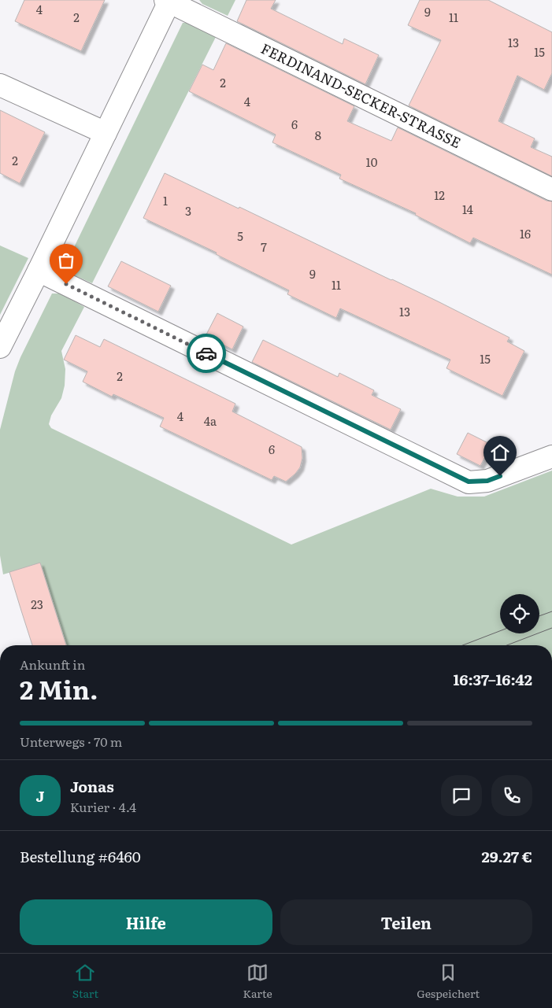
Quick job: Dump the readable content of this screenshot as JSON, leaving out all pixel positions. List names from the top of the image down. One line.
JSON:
{"streets":{"street":["FERDINAND-SECKER-STRASSE"]},"house_numbers":["4","9","2","11","13","15","2","4","6","8","2","10","12","1","14","3","16","5","7","9","11","13","15","2","4","4a","6","23"],"page":{"heading":["2 Min.","Ankunft in","16:37–16:42"],"panel":["Jonas","Kurier · 4.4","Bestellung #6460","29.27 €"],"bar":"Unterwegs · 70 m","round":"J","buttons":["Hilfe","Teilen"],"tabs":["Start","Karte","Gespeichert"]}}
